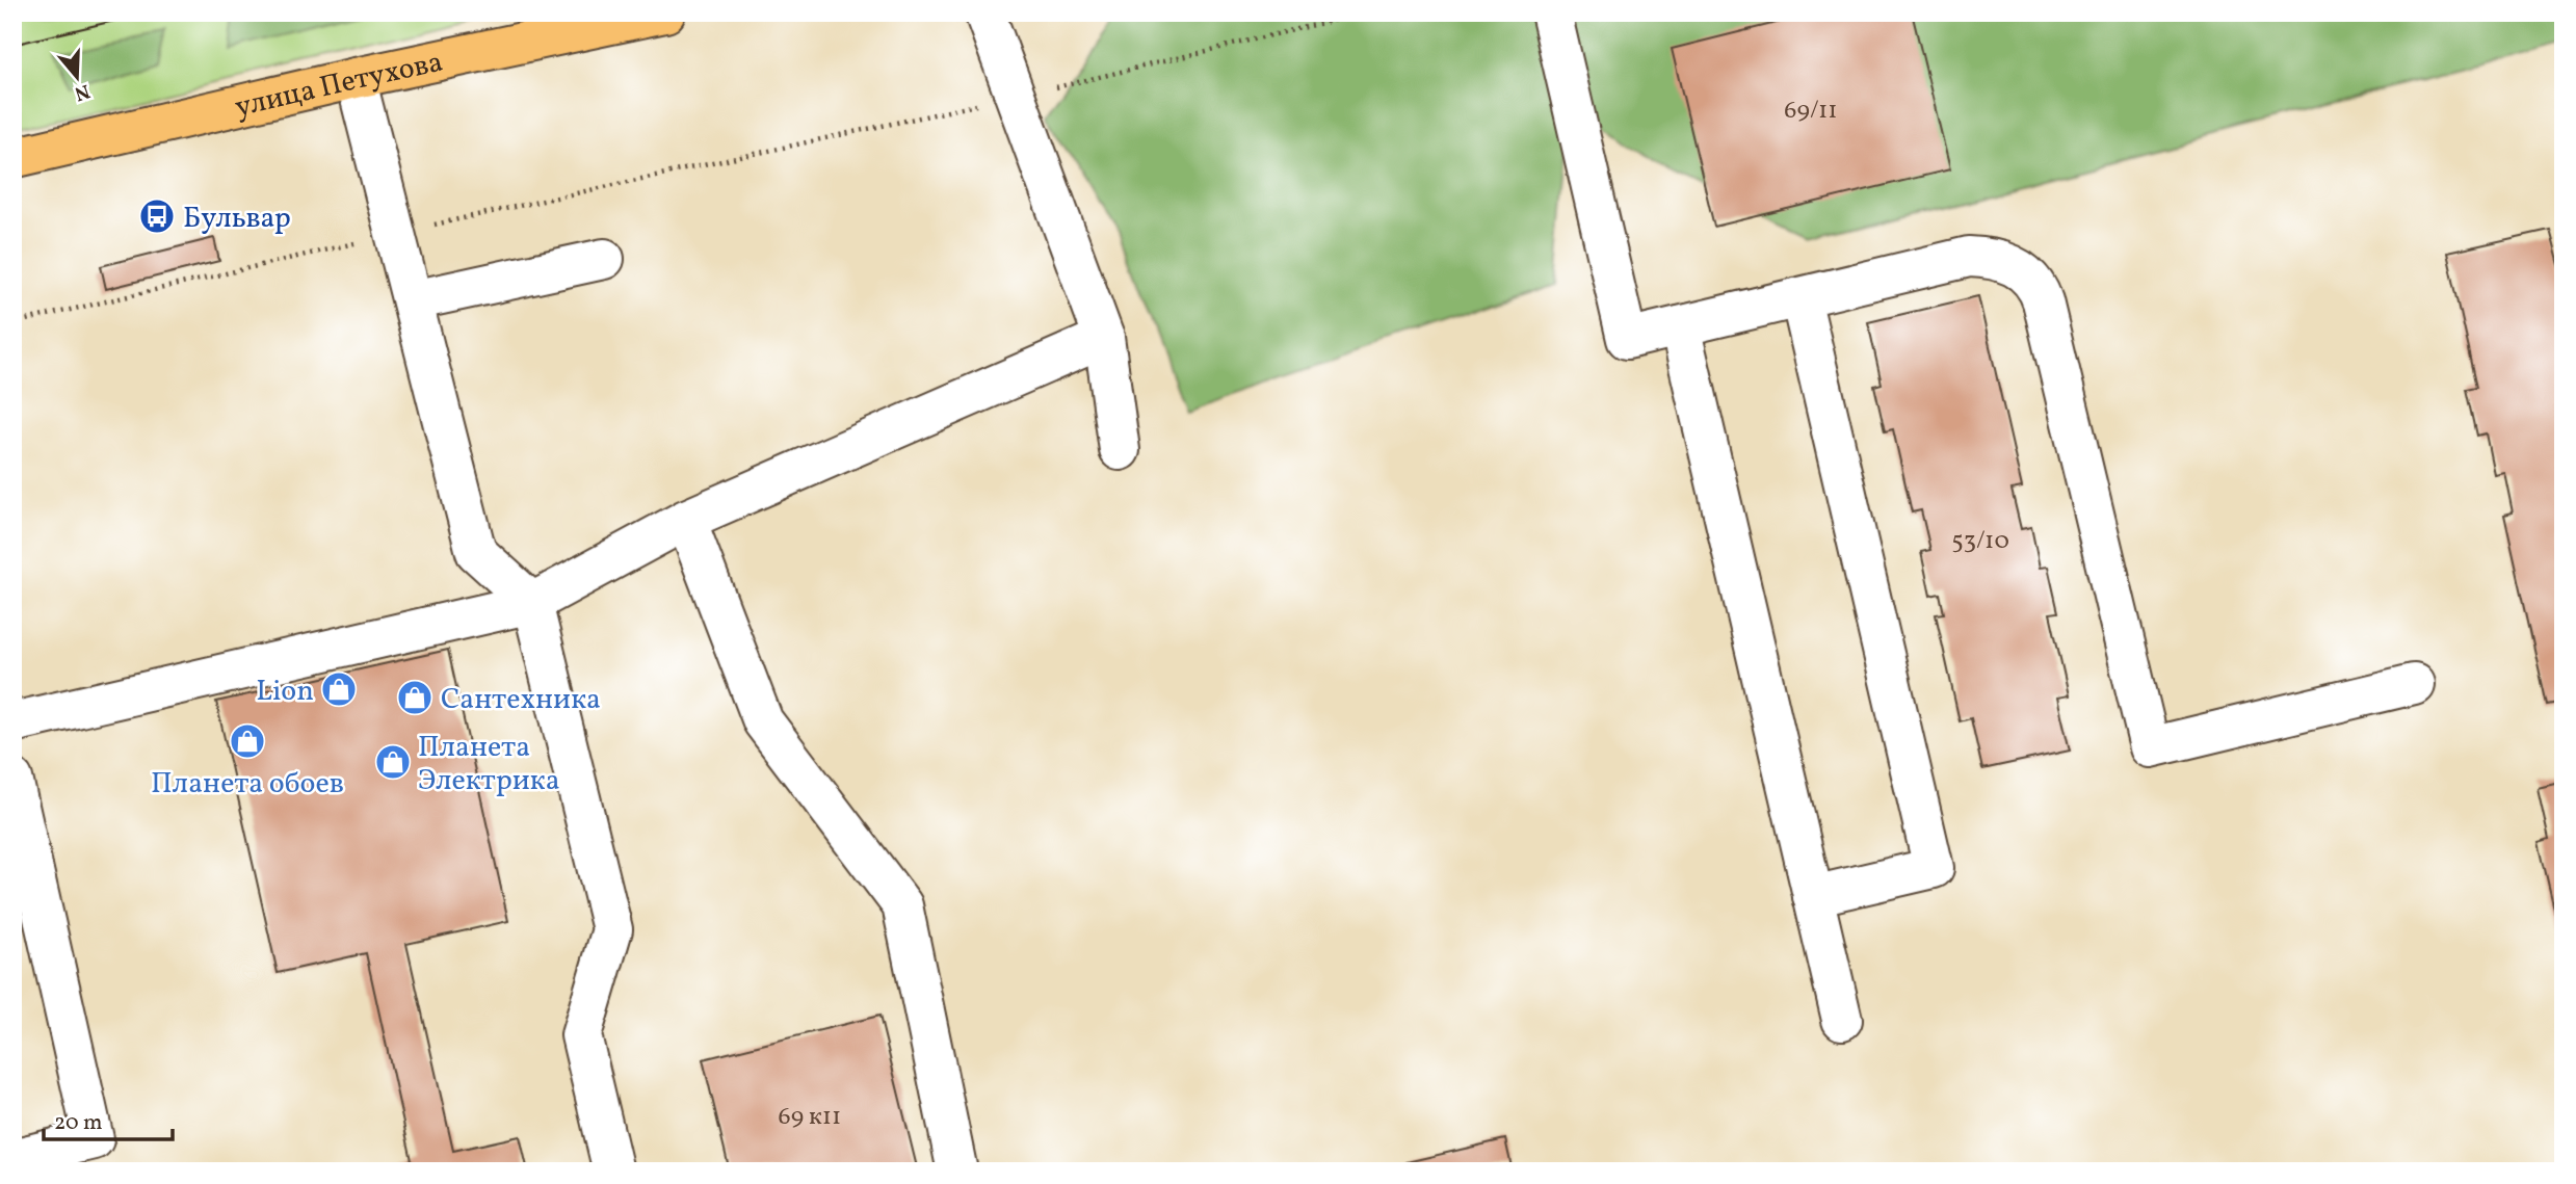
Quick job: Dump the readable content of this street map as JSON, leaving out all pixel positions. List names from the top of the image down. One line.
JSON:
{"streets":{"highway":["улица Петухова"]},"places":{"bus stop":["Бульвар"],"shop":["Lion","Сантехника","Планета обоев","Планета Электрика"]},"house_numbers":["69/11","53/10","69 к11"],"scale_bar":"20 m","north":"bottom"}
